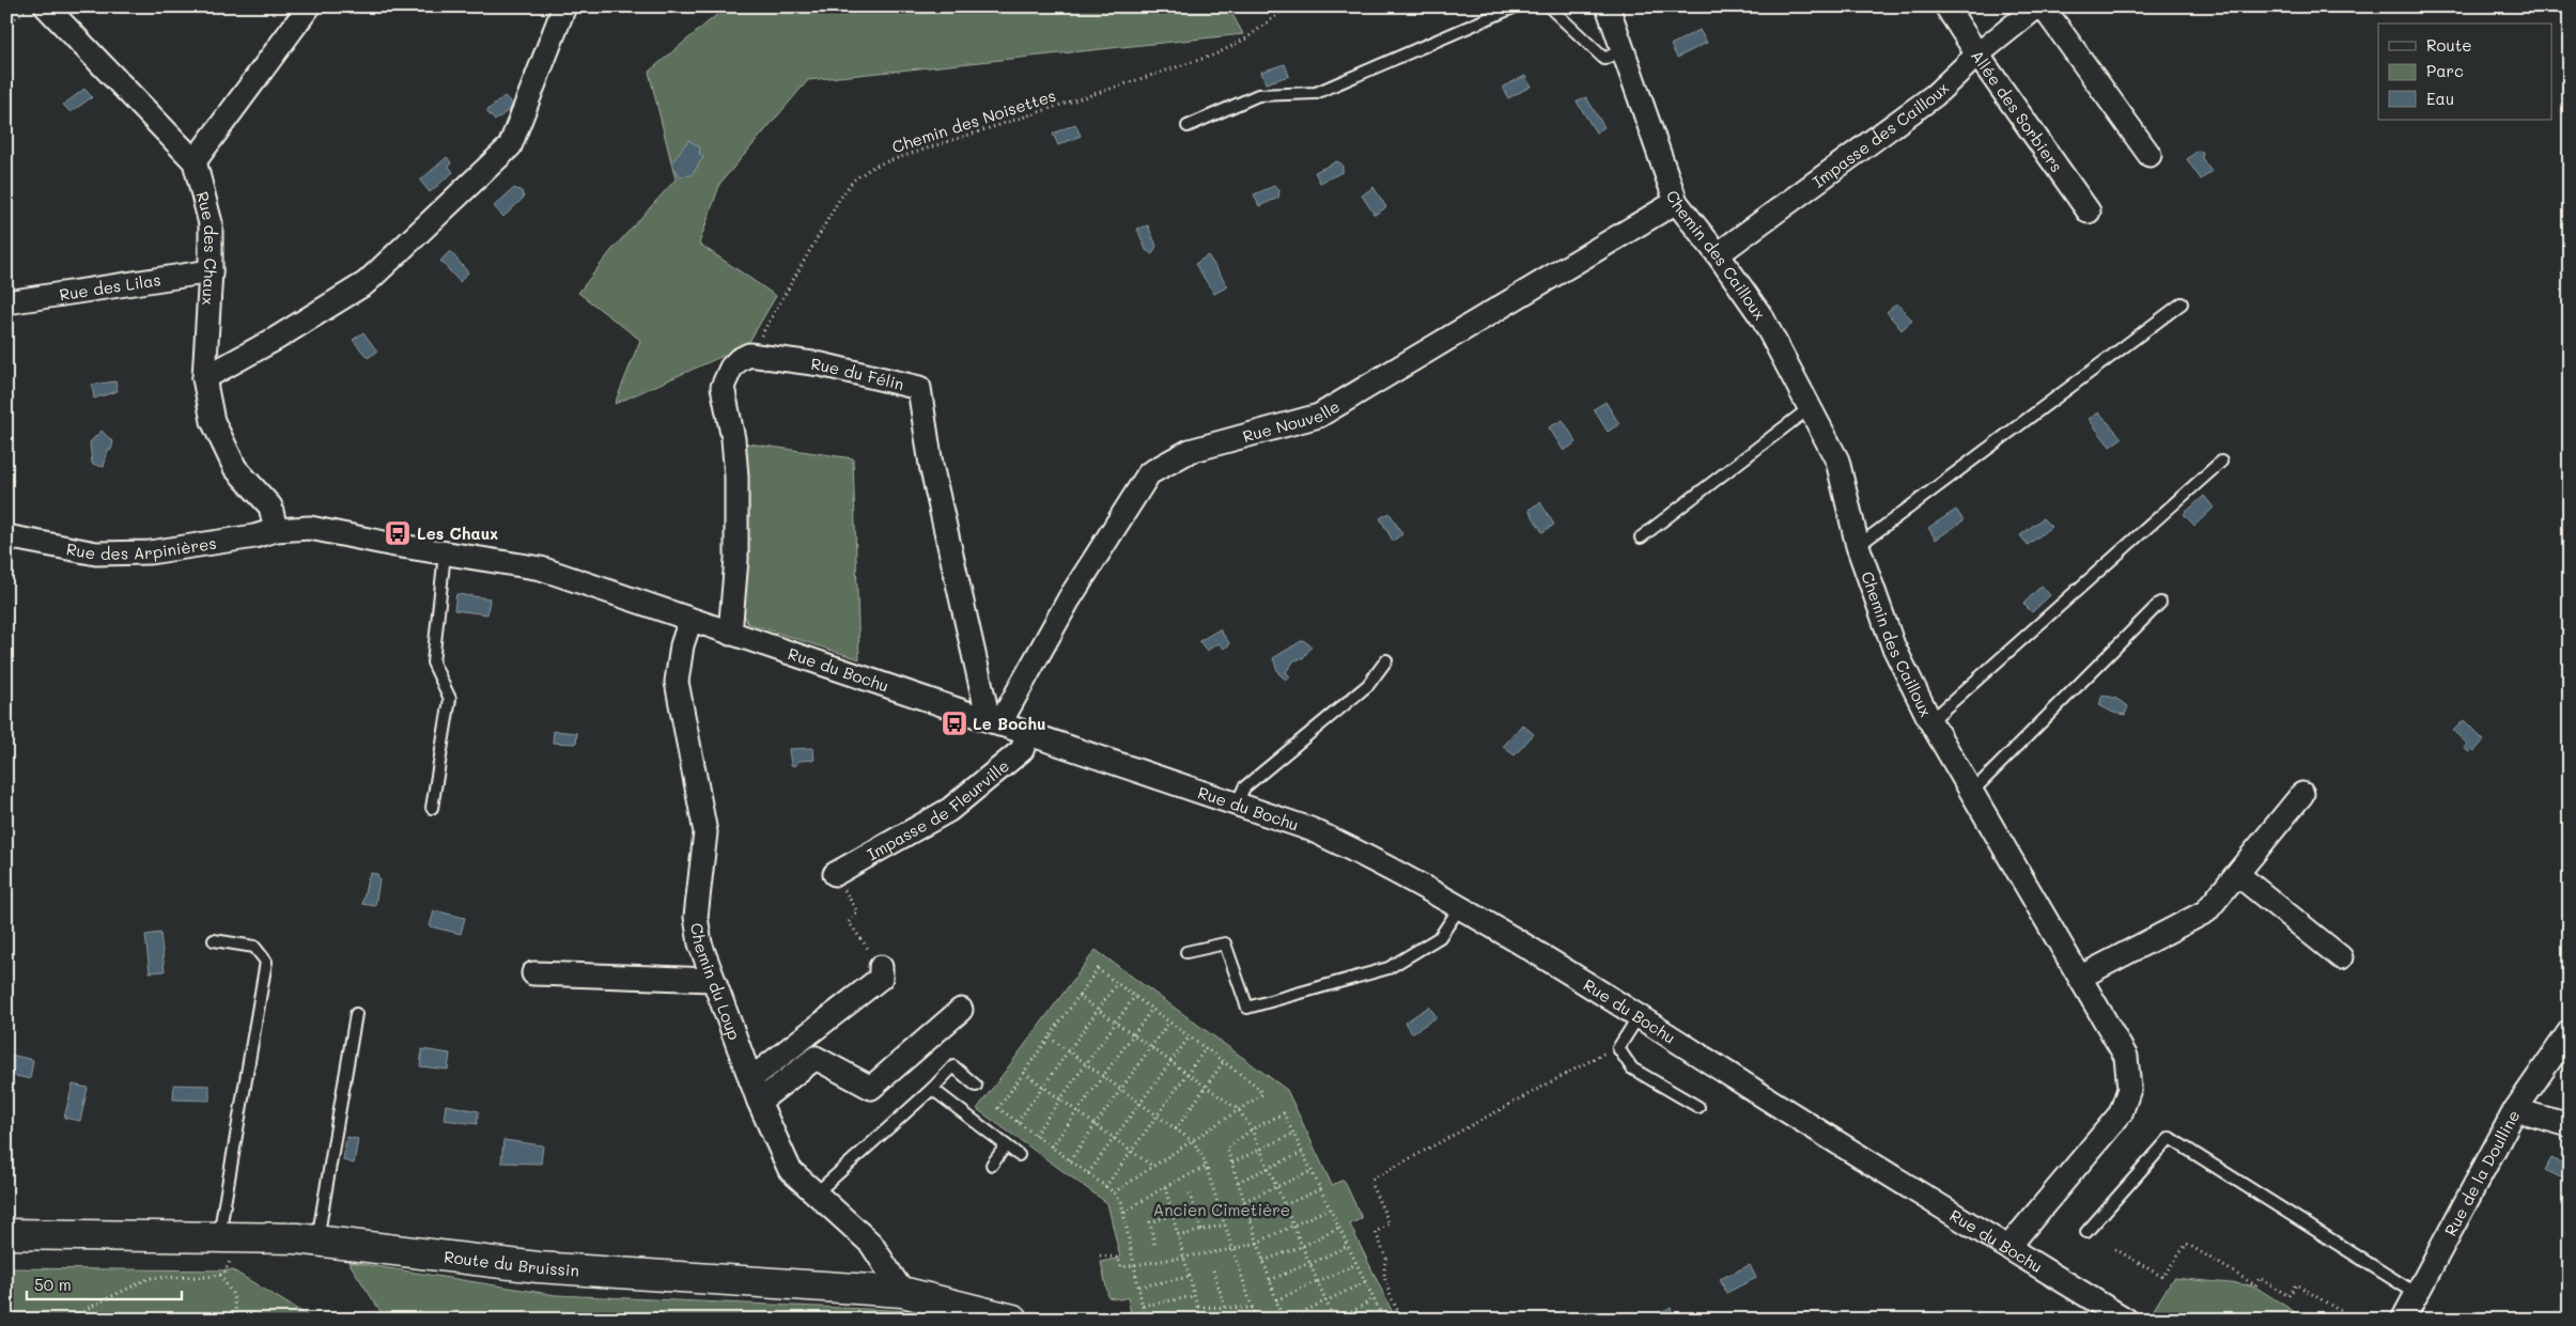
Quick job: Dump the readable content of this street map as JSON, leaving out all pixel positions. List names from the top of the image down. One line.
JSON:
{"streets":{"street":["Allée des Sorbiers","Impasse des Cailloux","Rue des Chaux","Chemin des Cailloux","Rue des Lilas","Rue du Félin","Rue Nouvelle","Rue des Arpinières","Rue du Bochu","Impasse de Fleurville","Chemin du Loup","Rue de la Doulline","Route du Bruissin"],"path":["Chemin des Noisettes"]},"crossings":[["Allée des Sorbiers","Impasse des Cailloux"],["Chemin des Noisettes","Rue du Félin"],["Impasse des Cailloux","Chemin des Cailloux"],["Rue des Chaux","Rue des Lilas"],["Rue des Chaux","Rue des Arpinières"],["Rue des Chaux","Rue du Bochu"],["Chemin des Cailloux","Rue Nouvelle"],["Chemin des Cailloux","Rue du Bochu"],["Rue du Félin","Rue Nouvelle"],["Rue du Félin","Rue du Bochu"],["Rue Nouvelle","Rue du Bochu"],["Rue des Arpinières","Rue du Bochu"],["Rue du Bochu","Impasse de Fleurville"],["Rue du Bochu","Chemin du Loup"],["Chemin du Loup","Route du Bruissin"]],"parks":["Ancien Cimetière"],"places":{"bus stop":["Les Chaux","Le Bochu"]},"legend":["Route","Parc","Eau"],"scale_bar":"50 m"}
